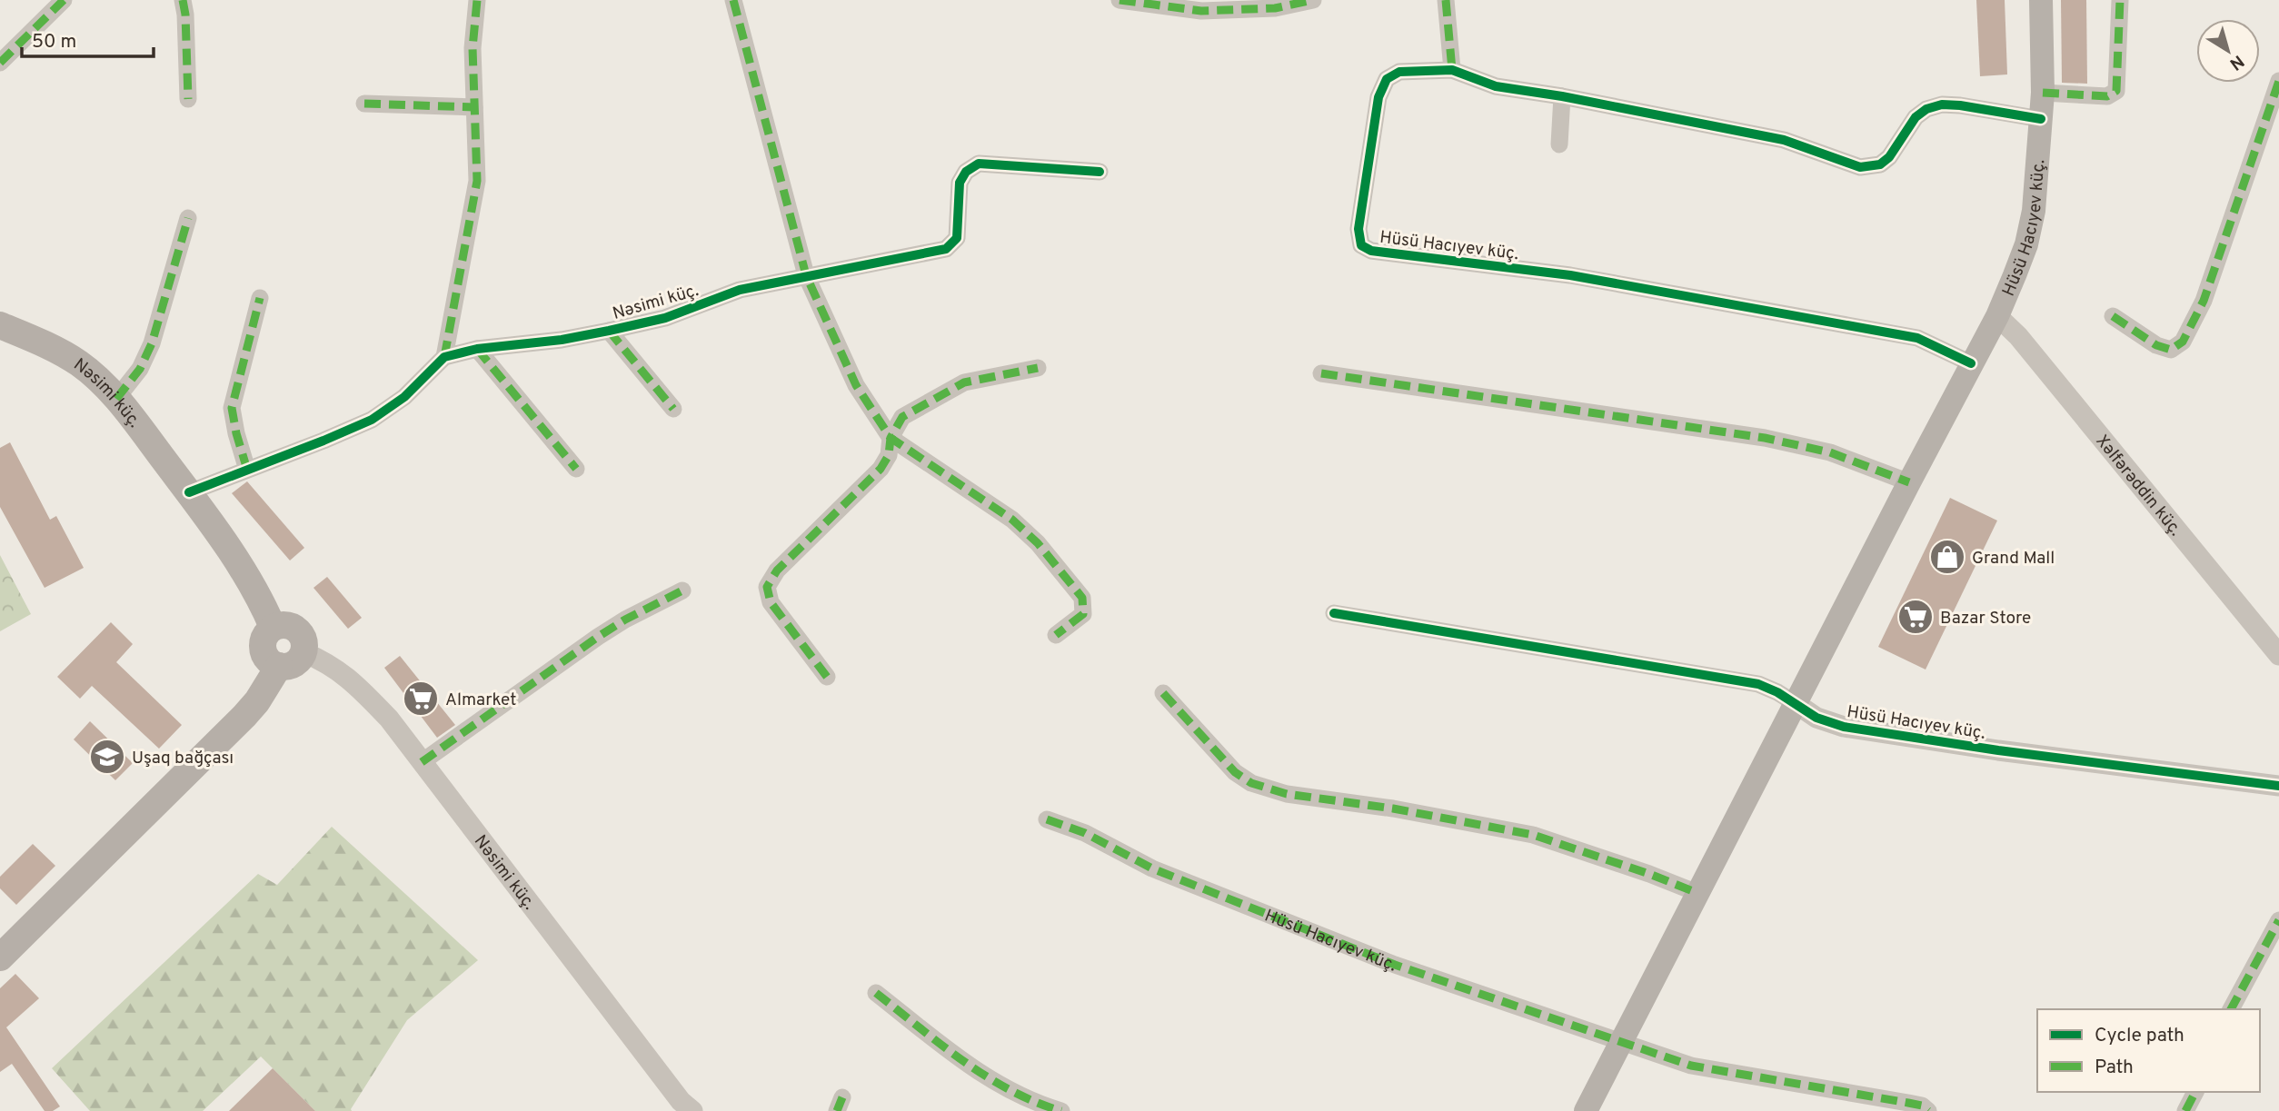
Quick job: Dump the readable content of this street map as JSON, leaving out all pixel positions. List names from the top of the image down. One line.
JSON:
{"streets":{"main road":["Hüsü Hacıyev küç.","Nəsimi küç."],"street":["Xəlfərəddin küç."]},"crossings":[["Hüsü Hacıyev küç.","Xəlfərəddin küç."]],"places":{"shop":["Grand Mall"],"supermarket":["Bazar Store","Almarket"],"school or university":["Uşaq bağçası"]},"legend":["Cycle path","Path"],"scale_bar":"50 m","north":"bottom right"}
